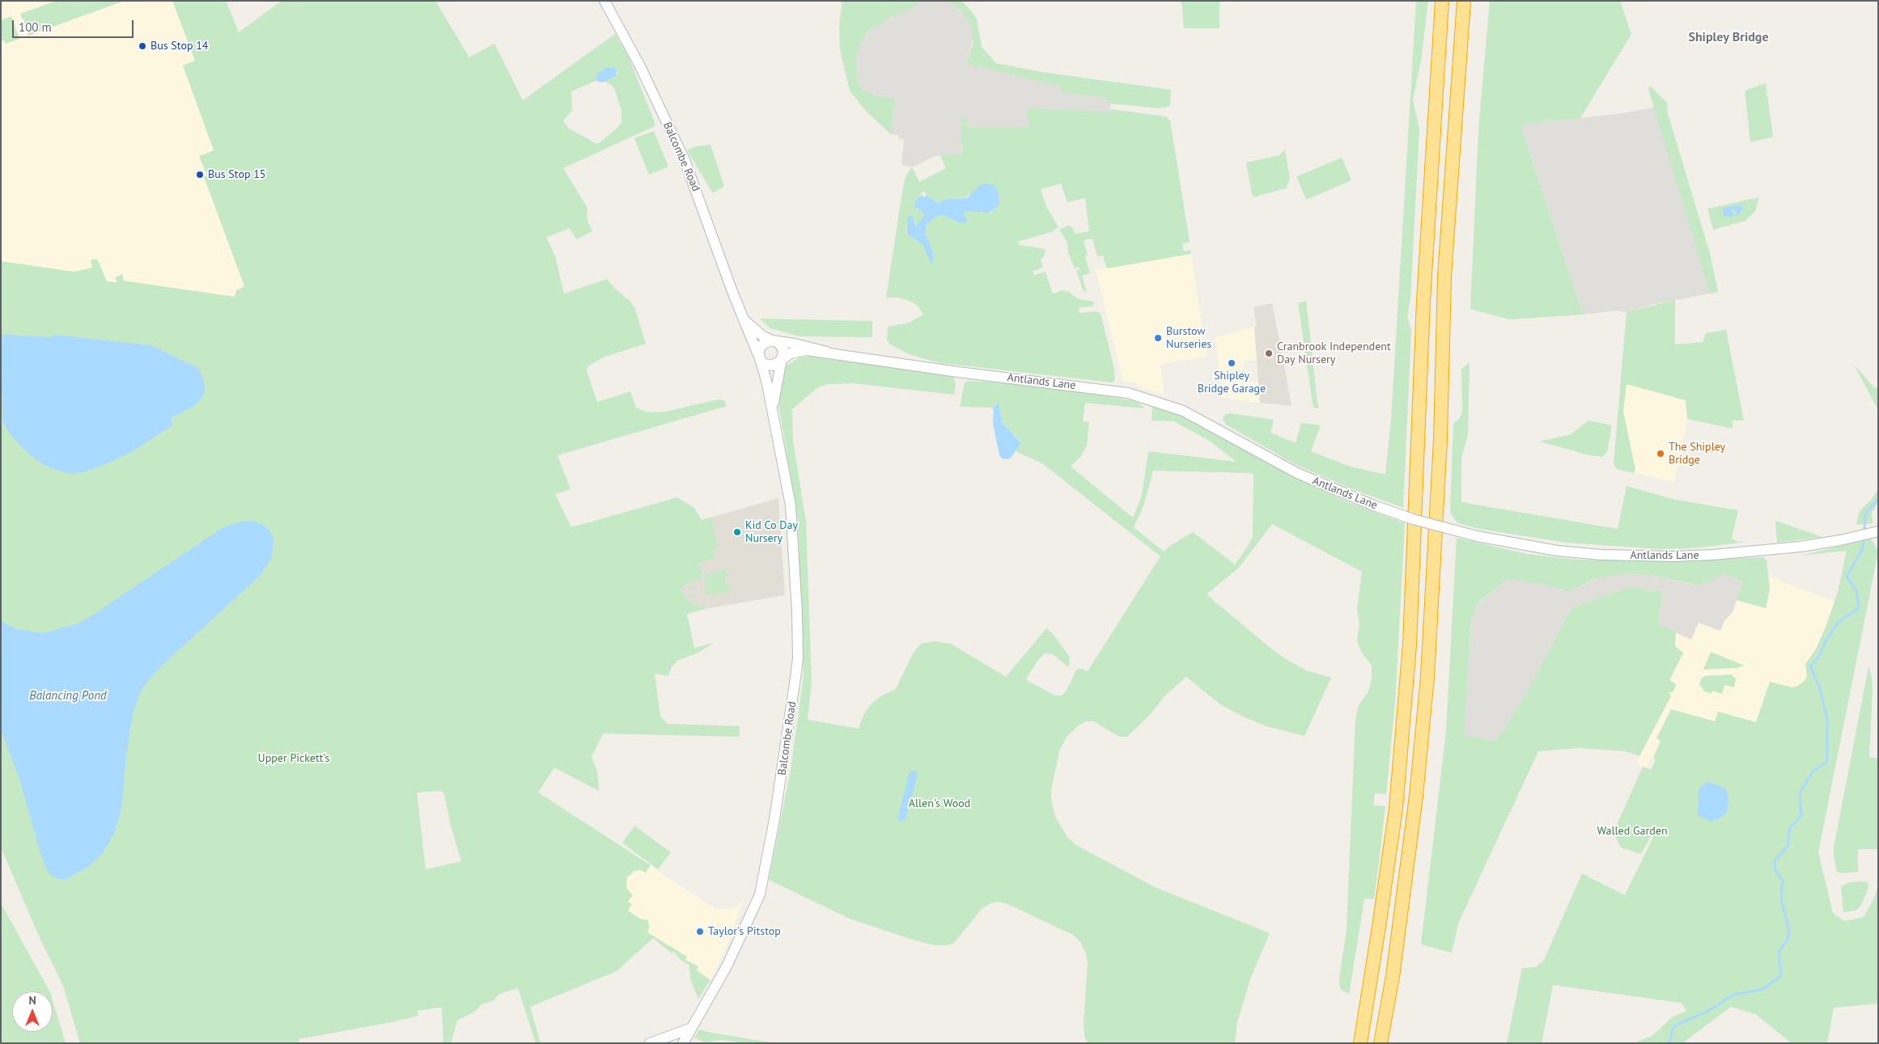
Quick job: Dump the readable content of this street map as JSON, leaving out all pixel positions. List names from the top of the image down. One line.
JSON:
{"streets":{"main road":["Balcombe Road","Antlands Lane"]},"crossings":[["Balcombe Road","Antlands Lane"]],"districts":["Shipley Bridge"],"water":["Balancing Pond"],"parks":["Upper Pickett's","Allen's Wood","Walled Garden"],"places":["Bus Stop 14","Bus Stop 15","Burstow Nurseries","Cranbrook Independent Day Nursery","Shipley Bridge Garage","The Shipley Bridge","Kid Co Day Nursery","Taylor's Pitstop"],"scale_bar":"100 m","north":"top"}
